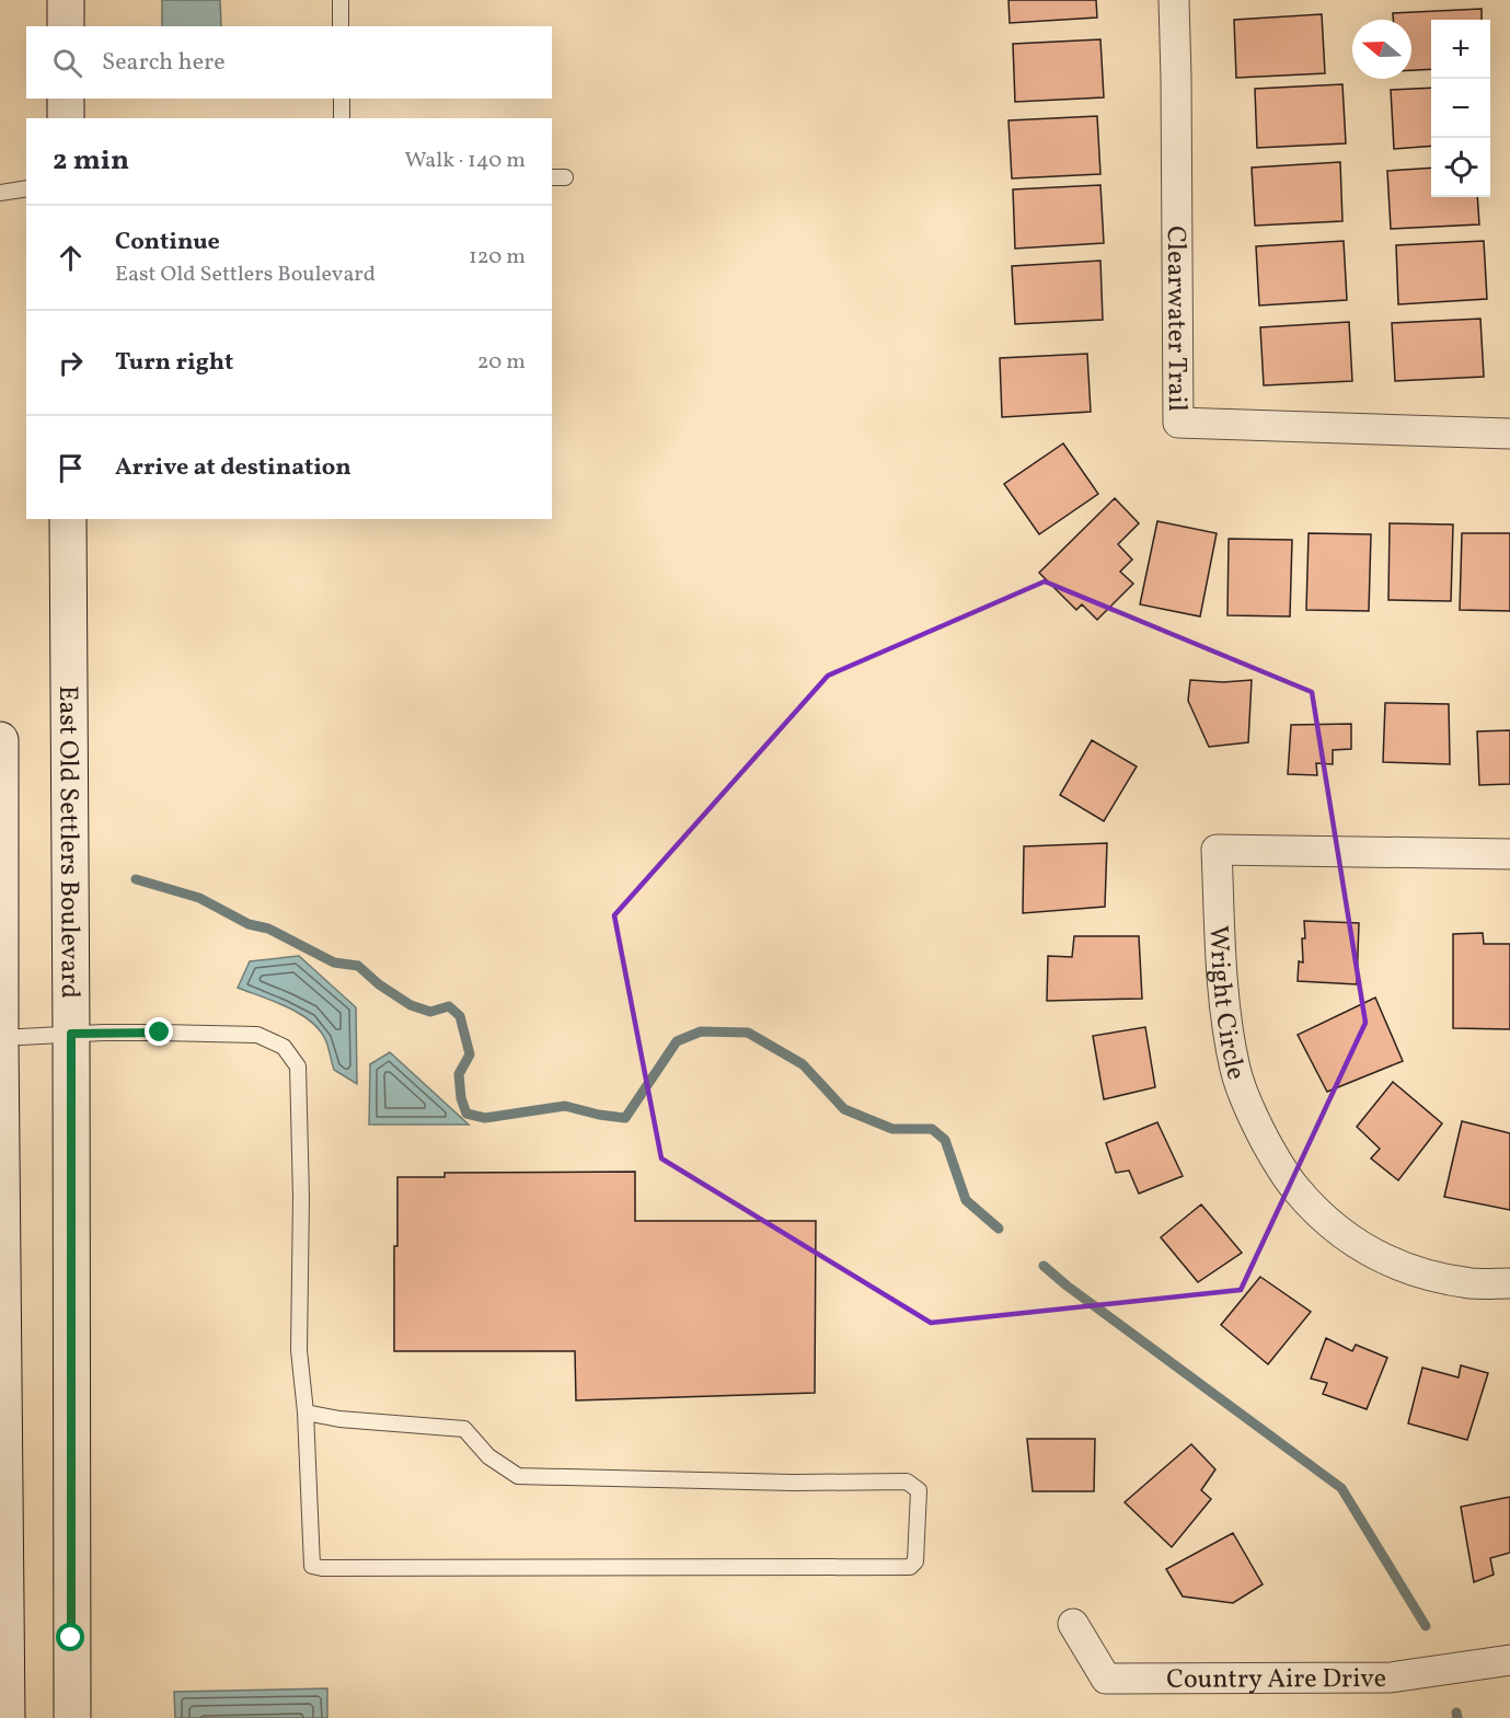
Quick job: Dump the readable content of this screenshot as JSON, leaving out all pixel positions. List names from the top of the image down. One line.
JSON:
{"streets":{"main road":["East Old Settlers Boulevard"],"street":["Clearwater Trail","Wright Circle","Country Aire Drive"]},"north":"left","page":{"map_buttons":["+","−"],"search":"Search here","heading":["2 min","Walk · 140 m"],"list":[["Continue","East Old Settlers Boulevard","120 m"],["Turn right","20 m"],"Arrive at destination"]}}
